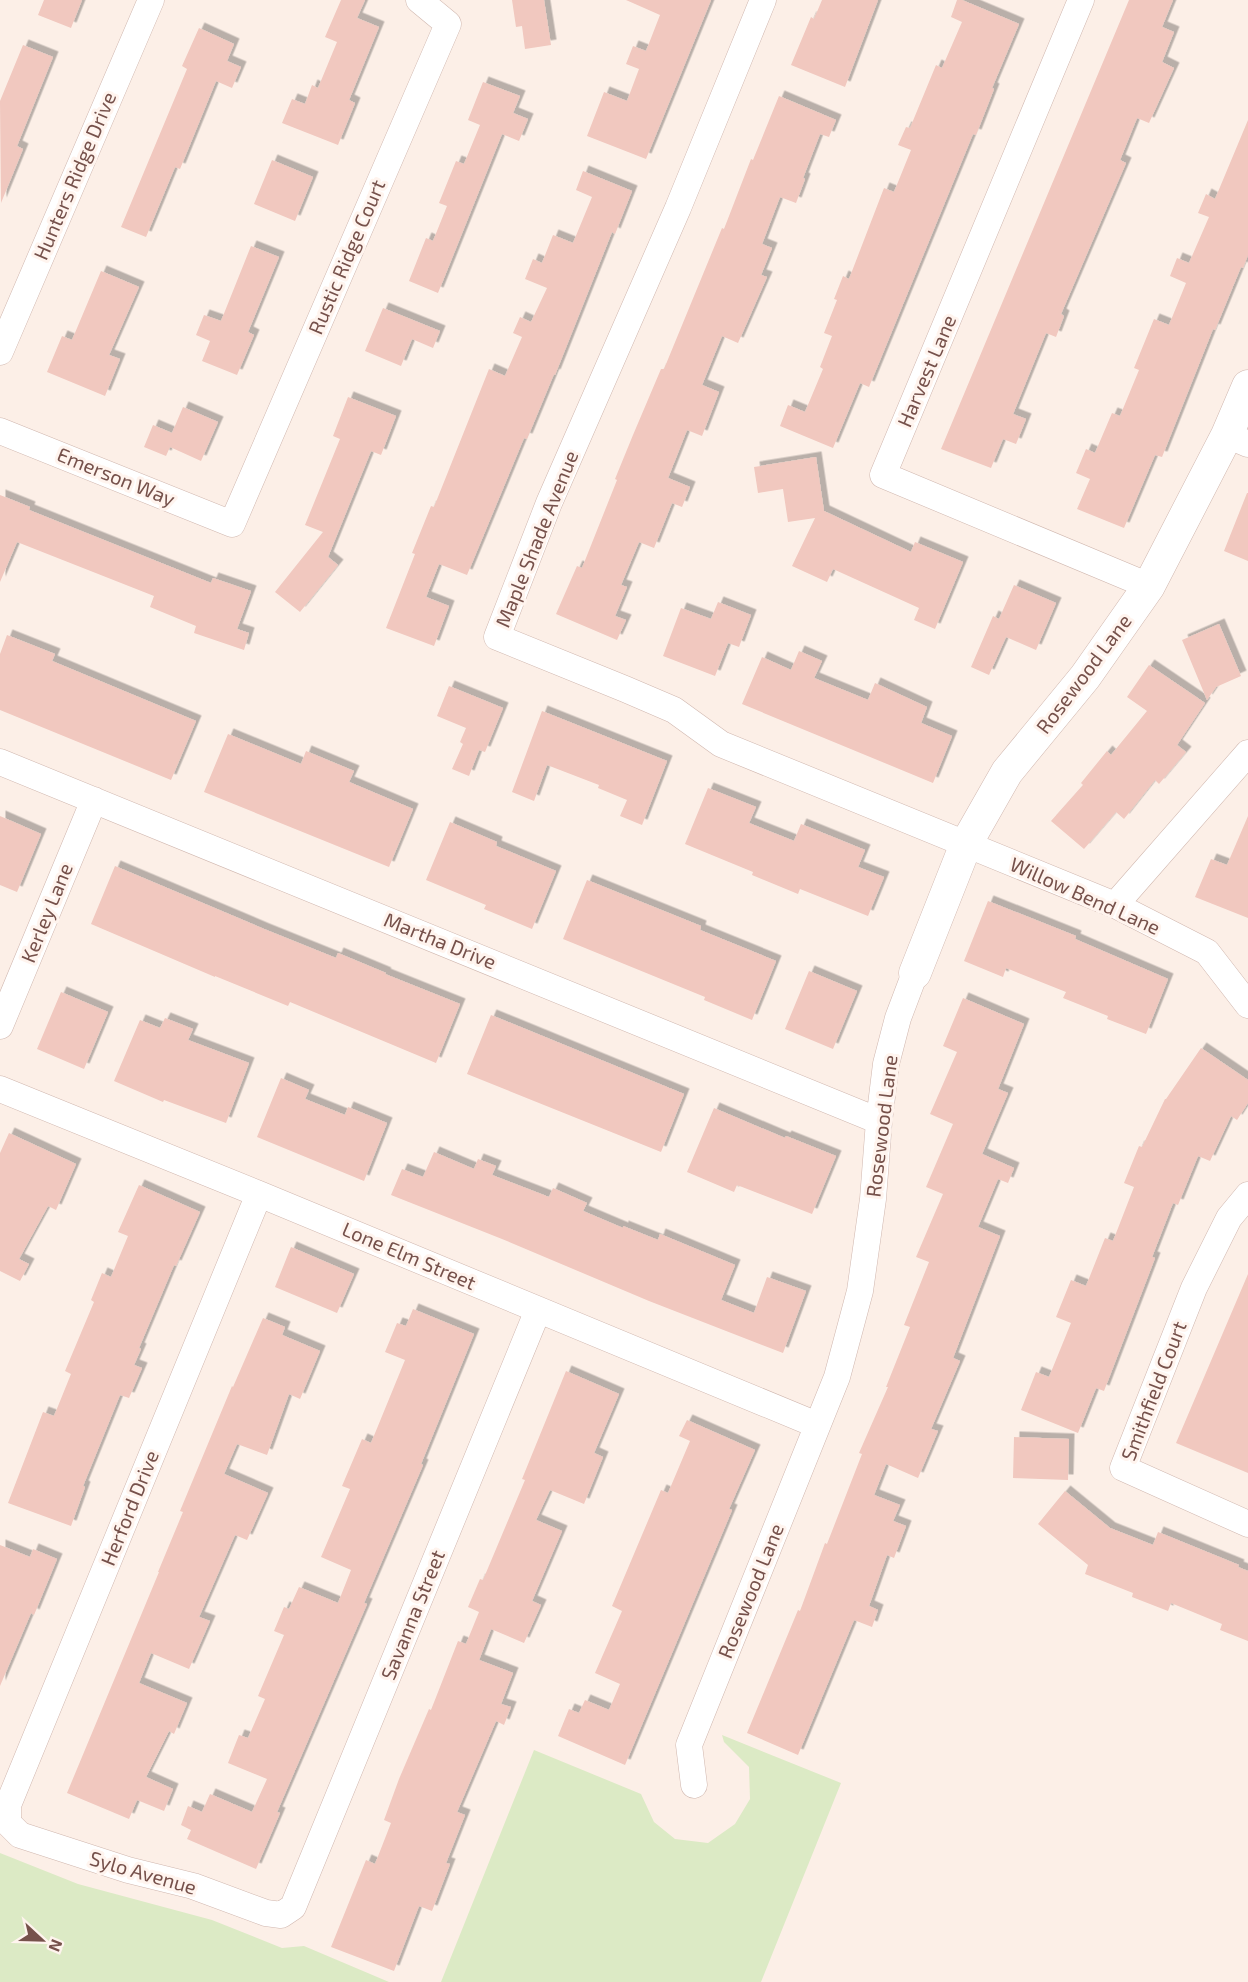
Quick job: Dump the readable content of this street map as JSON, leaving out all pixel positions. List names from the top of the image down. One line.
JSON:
{"streets":{"street":["Hunters Ridge Drive","Rustic Ridge Court","Harvest Lane","Emerson Way","Maple Shade Avenue","Rosewood Lane","Willow Bend Lane","Kerley Lane","Martha Drive","Lone Elm Street","Smithfield Court","Herford Drive","Savanna Street","Sylo Avenue"]},"crossings":[["Rustic Ridge Court","Emerson Way"],["Harvest Lane","Rosewood Lane"],["Maple Shade Avenue","Rosewood Lane"],["Maple Shade Avenue","Willow Bend Lane"],["Rosewood Lane","Willow Bend Lane"],["Rosewood Lane","Martha Drive"],["Rosewood Lane","Lone Elm Street"],["Kerley Lane","Martha Drive"],["Lone Elm Street","Herford Drive"],["Lone Elm Street","Savanna Street"],["Herford Drive","Sylo Avenue"],["Savanna Street","Sylo Avenue"]],"north":"right"}
